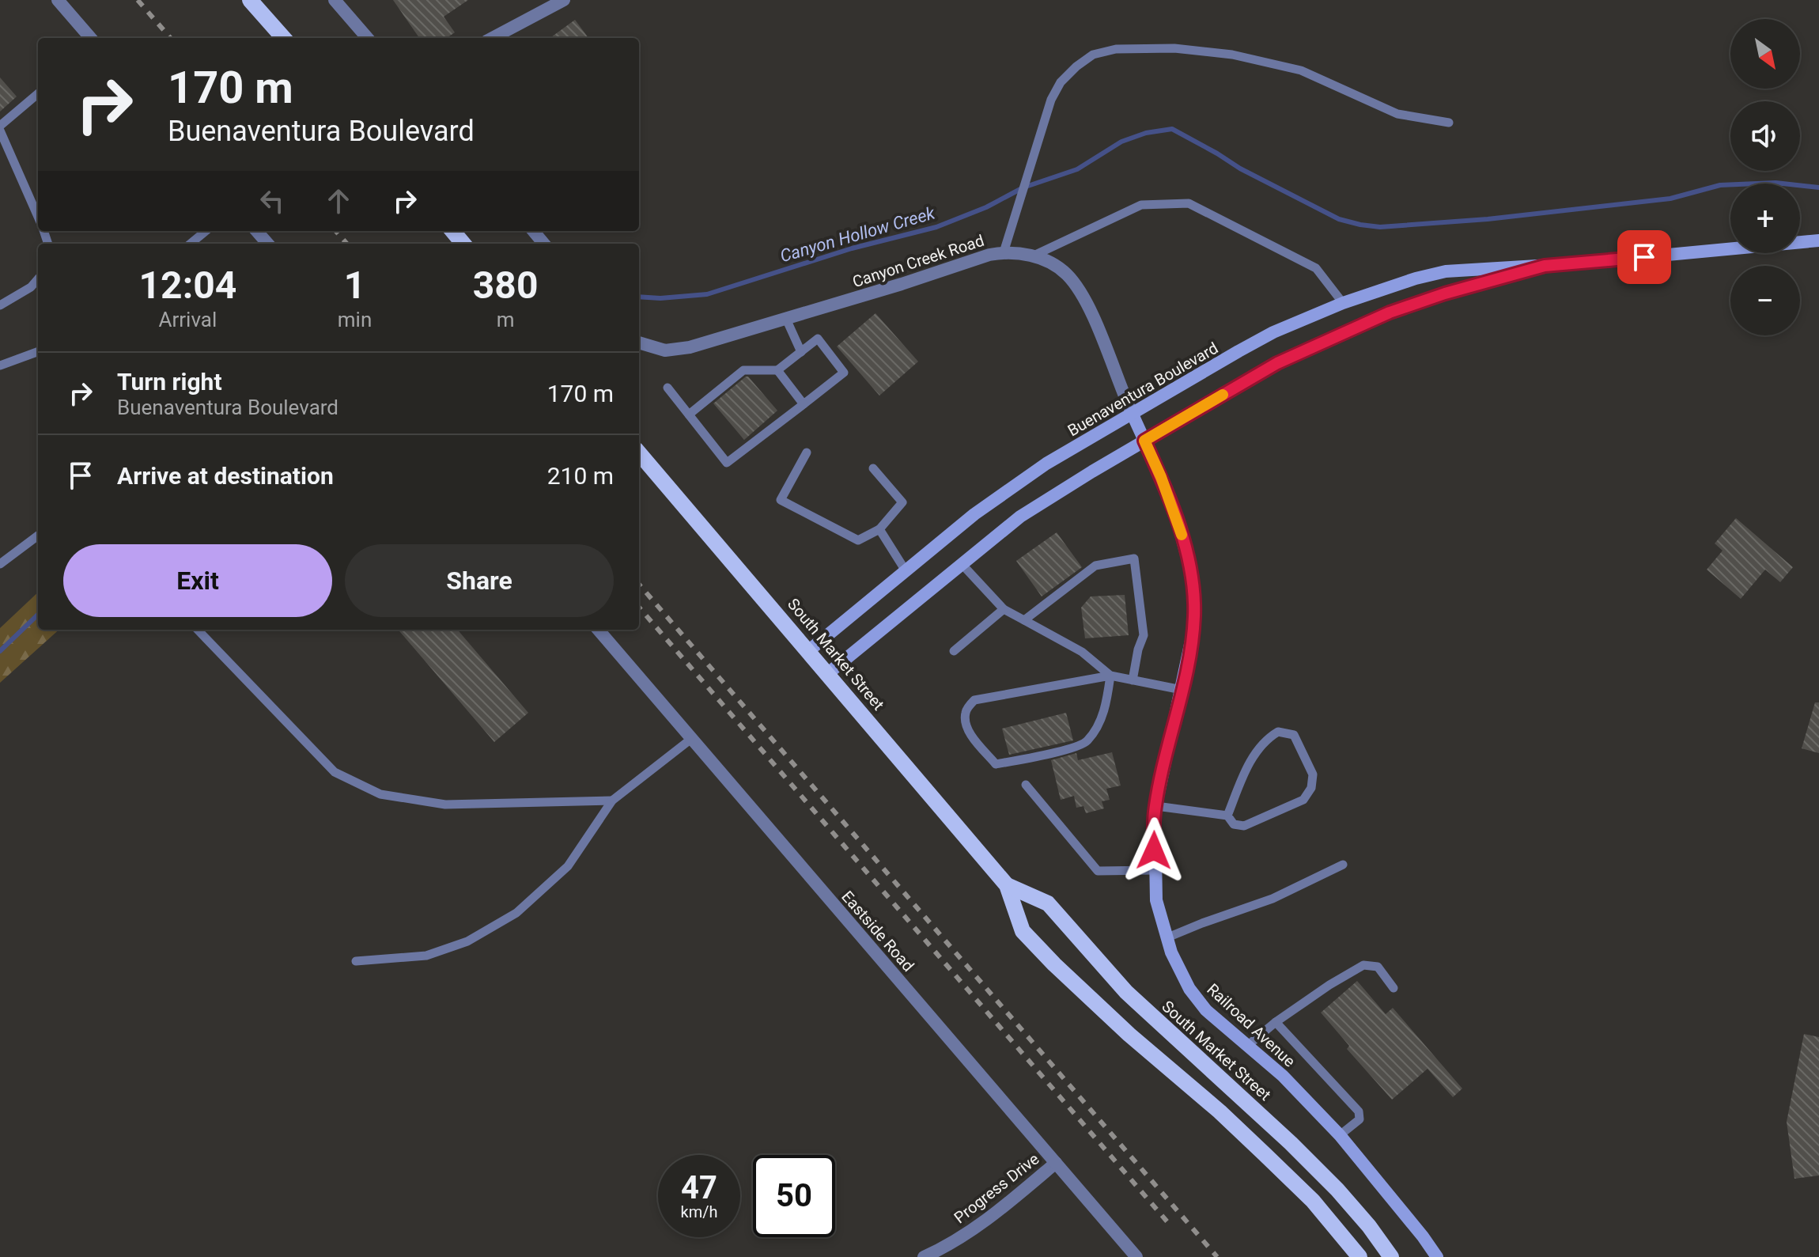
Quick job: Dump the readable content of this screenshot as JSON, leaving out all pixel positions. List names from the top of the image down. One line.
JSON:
{"streets":{"main road":["Canyon Creek Road","Buenaventura Boulevard","South Market Street","Railroad Avenue"],"street":["Eastside Road","Progress Drive"]},"crossings":[["Canyon Creek Road","Buenaventura Boulevard"],["Canyon Creek Road","Railroad Avenue"],["Buenaventura Boulevard","South Market Street"],["Buenaventura Boulevard","Railroad Avenue"],["Eastside Road","Progress Drive"]],"water":["Canyon Hollow Creek"],"north":"bottom right","page":{"map_buttons":["+","−"],"turn":["170 m","Buenaventura Boulevard"],"eta":["12:04","Arrival","1","min","380","m"],"list":[{"name":"Turn right","note":"Buenaventura Boulevard","value":"170 m"},{"name":"Arrive at destination","value":"210 m"}],"buttons":["Exit","Share"],"speed":"47 km/h","limit":"50"}}
